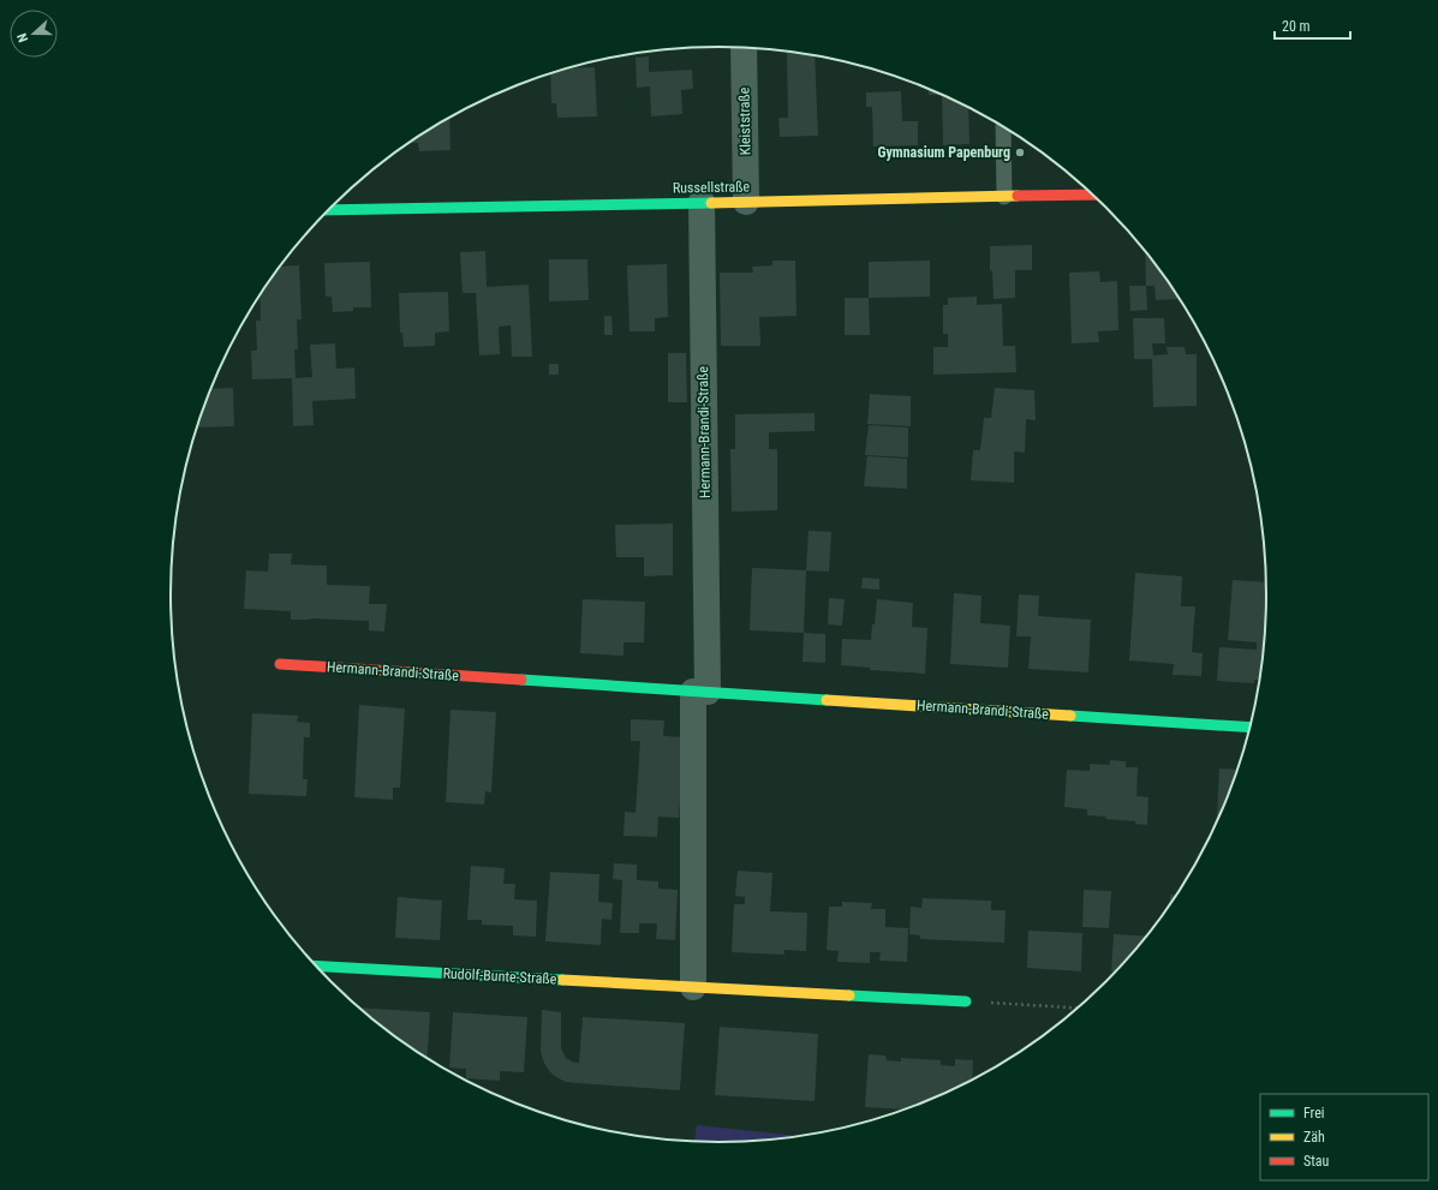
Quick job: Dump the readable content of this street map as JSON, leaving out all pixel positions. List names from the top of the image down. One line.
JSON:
{"streets":{"street":["Kleiststraße","Russellstraße","Hermann-Brandi-Straße","Rudolf-Bunte-Straße"]},"crossings":[["Kleiststraße","Russellstraße"],["Russellstraße","Hermann-Brandi-Straße"]],"places":["Gymnasium Papenburg"],"legend":["Frei","Zäh","Stau"],"scale_bar":"20 m","north":"left"}
